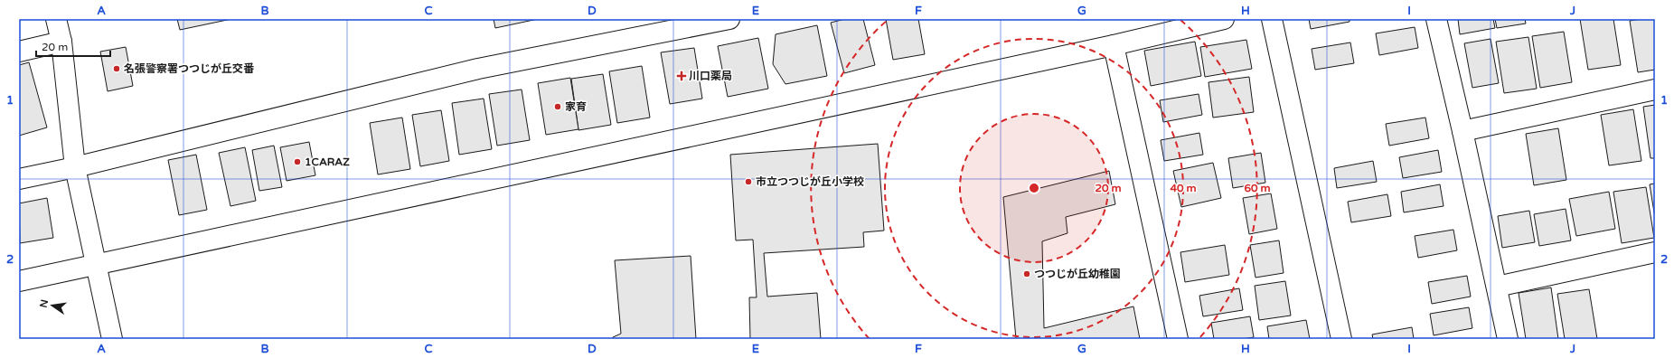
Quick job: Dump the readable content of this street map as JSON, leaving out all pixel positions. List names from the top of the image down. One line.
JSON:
{"places":{"other":["名張警察署つつじが丘交番","家育","1CARAZ","市立つつじが丘小学校","つつじが丘幼稚園"],"health":["川口薬局"]},"scale_bar":"20 m","north":"left","grid":{"columns":["A","B","C","D","E","F","G","H","I","J"],"rows":["1","2"]},"rings":["20 m","40 m","60 m"]}
